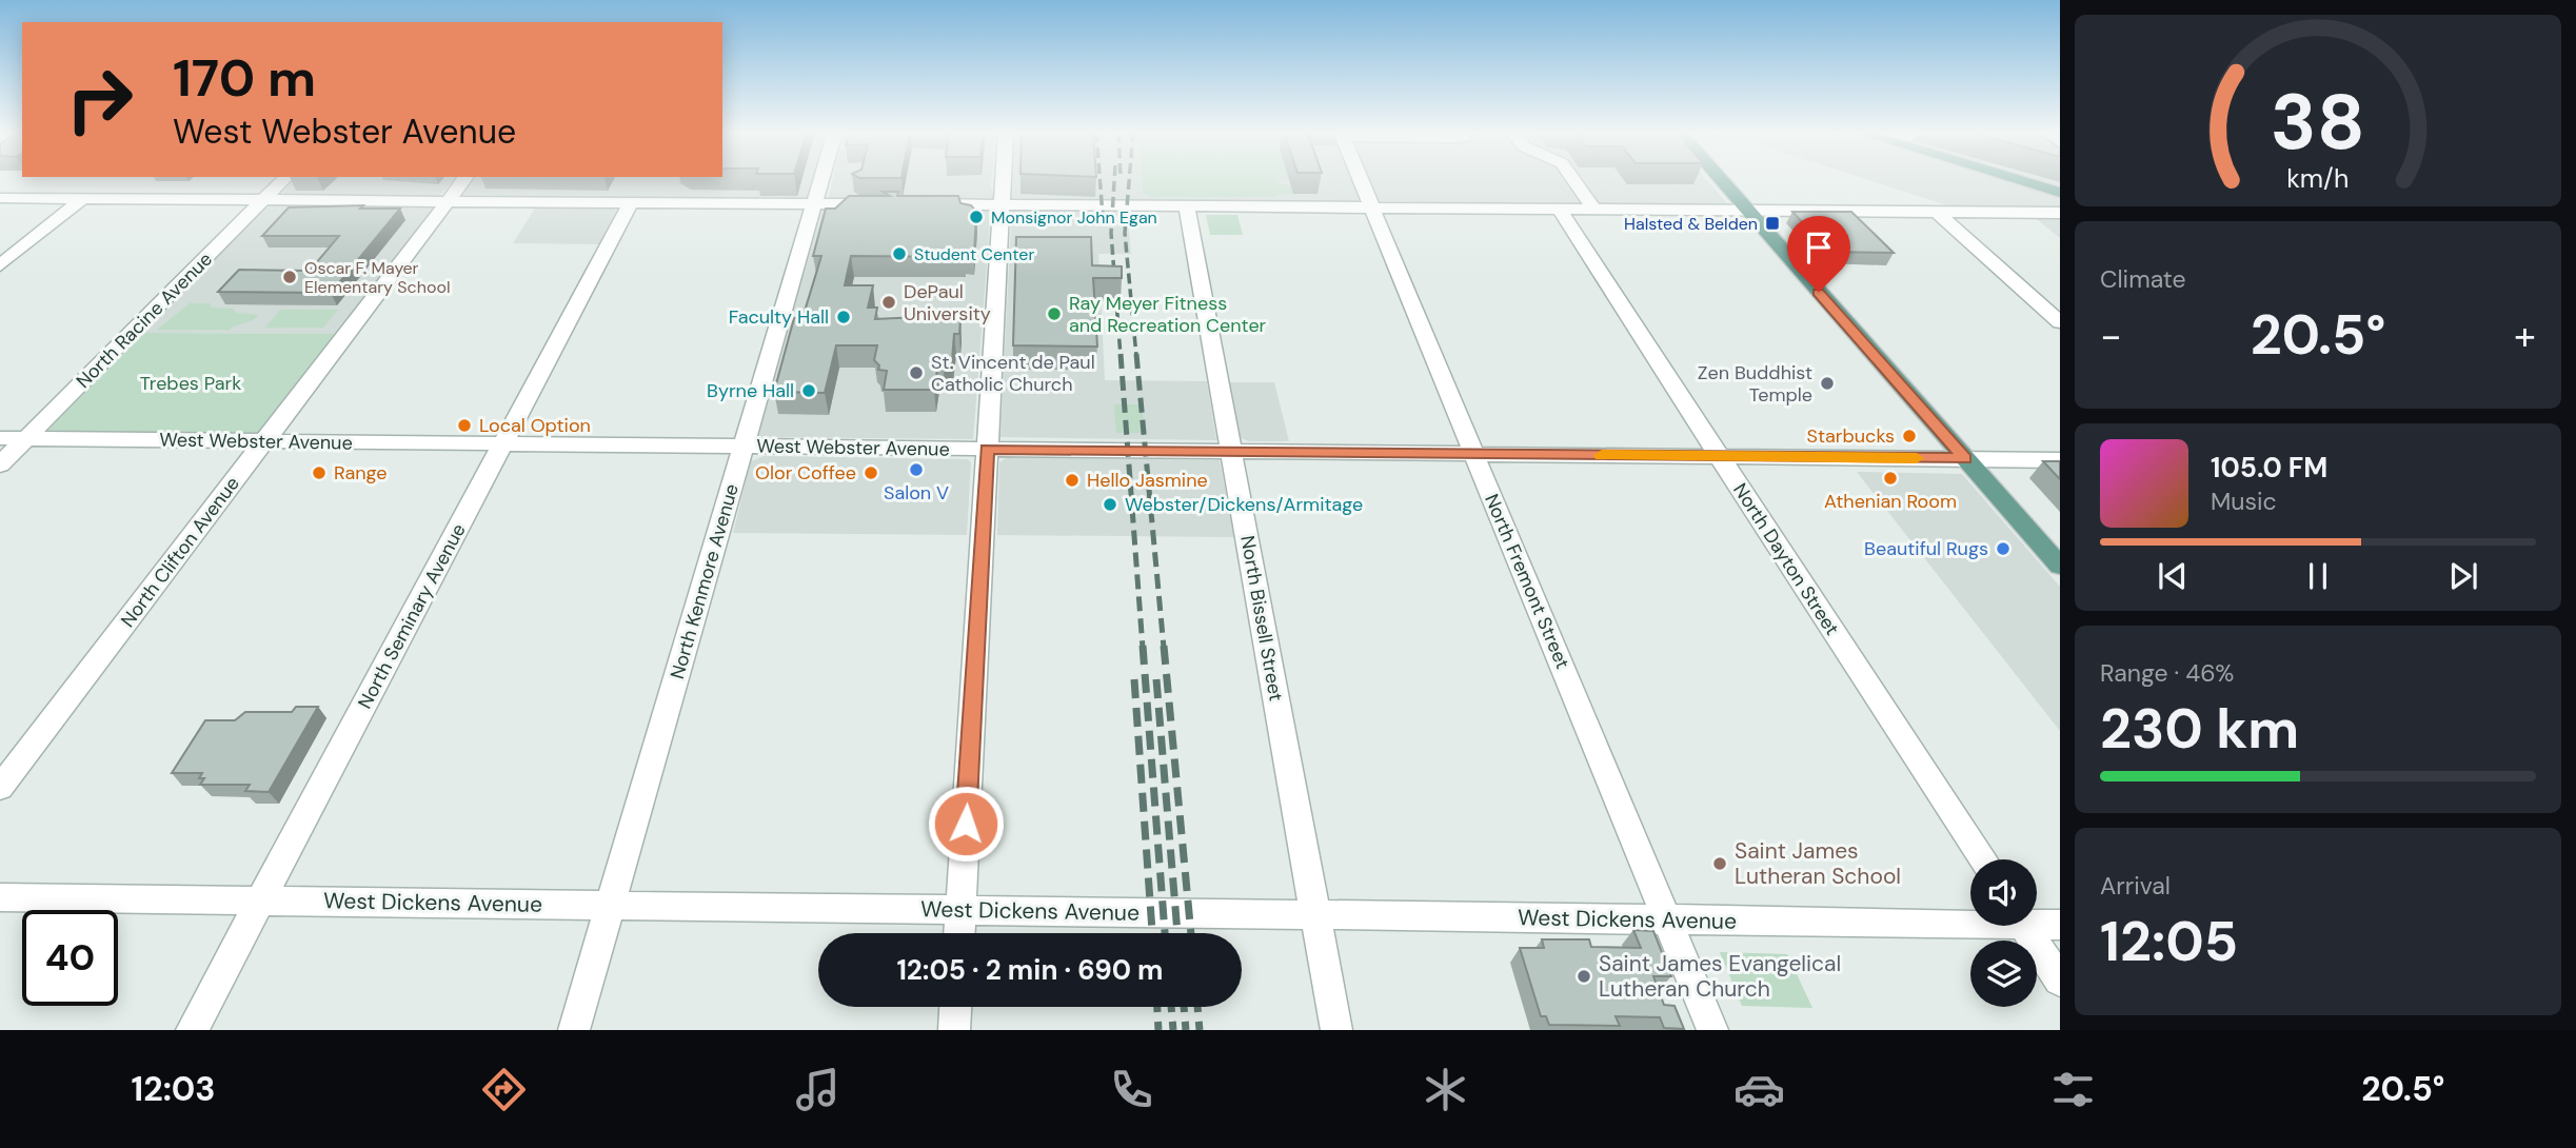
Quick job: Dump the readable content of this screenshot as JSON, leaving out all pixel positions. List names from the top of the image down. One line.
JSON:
{"streets":{"street":["North Racine Avenue","West Webster Avenue","North Clifton Avenue","North Dayton Street","North Kenmore Avenue","North Fremont Street","North Seminary Avenue","North Bissell Street","West Dickens Avenue"]},"crossings":[["North Racine Avenue","West Webster Avenue"],["West Webster Avenue","North Clifton Avenue"],["West Webster Avenue","North Dayton Street"],["West Webster Avenue","North Kenmore Avenue"],["West Webster Avenue","North Fremont Street"],["West Webster Avenue","North Seminary Avenue"],["West Webster Avenue","North Bissell Street"],["North Kenmore Avenue","West Dickens Avenue"],["North Fremont Street","West Dickens Avenue"],["North Seminary Avenue","West Dickens Avenue"],["North Bissell Street","West Dickens Avenue"]],"parks":["Trebes Park"],"places":{"other":["Monsignor John Egan","Student Center","Oscar F. Mayer Elementary School","DePaul University","Ray Meyer Fitness and Recreation Center","Faculty Hall","St. Vincent de Paul Catholic Church","Zen Buddhist Temple","Byrne Hall","Local Option","Starbucks","Salon V","Range","Olor Coffee","Athenian Room","Hello Jasmine","Webster/Dickens/Armitage","Beautiful Rugs","Saint James Lutheran School","Saint James Evangelical Lutheran Church"],"transit":["Halsted & Belden"]},"page":{"turn":["170 m","West Webster Avenue"],"tile":["Climate",["Range · 46%","230 km"],["Arrival","12:05"]],"heat":["−","20.5°","+"],"song":["105.0 FM","Music"],"limit":"40","trip":"12:05 · 2 min · 690 m","tabs":["12:03","20.5°"],"gauge":["38","km/h"]}}
